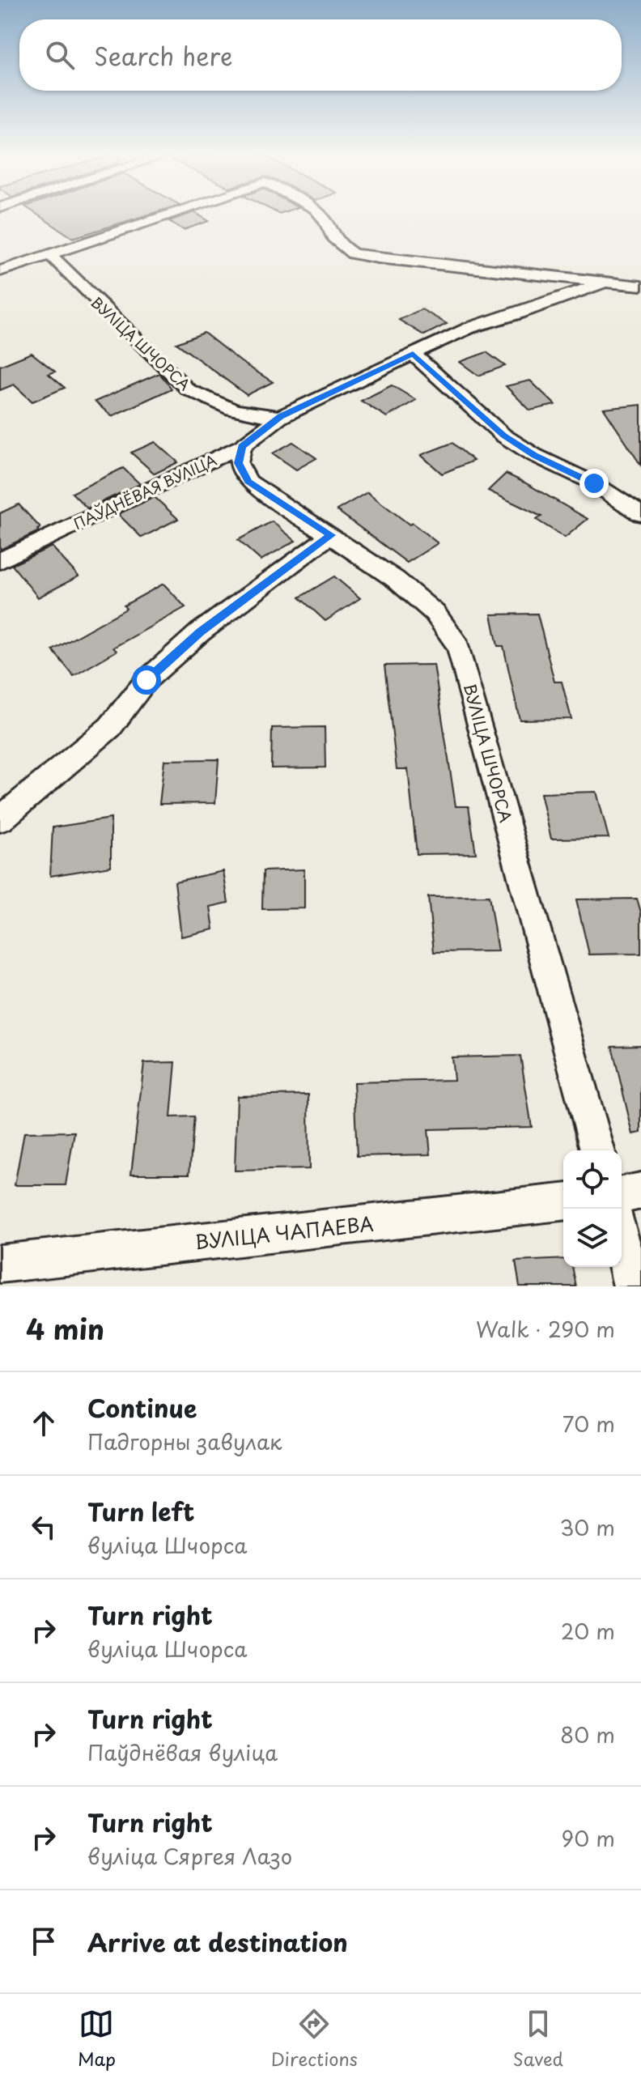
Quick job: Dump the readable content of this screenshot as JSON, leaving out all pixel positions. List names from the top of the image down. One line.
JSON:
{"streets":{"street":["ВУЛІЦА ШЧОРСА","ПАЎДНЁВАЯ ВУЛІЦА","ВУЛІЦА ЧАПАЕВА"]},"crossings":[["ВУЛІЦА ШЧОРСА","ПАЎДНЁВАЯ ВУЛІЦА"]],"page":{"search":"Search here","heading":["4 min","Walk · 290 m"],"list":[["Continue","Падгорны завулак","70 m"],["Turn left","вуліца Шчорса","30 m"],["Turn right","вуліца Шчорса","20 m"],["Turn right","Паўднёвая вуліца","80 m"],["Turn right","вуліца Сяргея Лазо","90 m"],"Arrive at destination"],"nav":["Map","Directions","Saved"]}}
